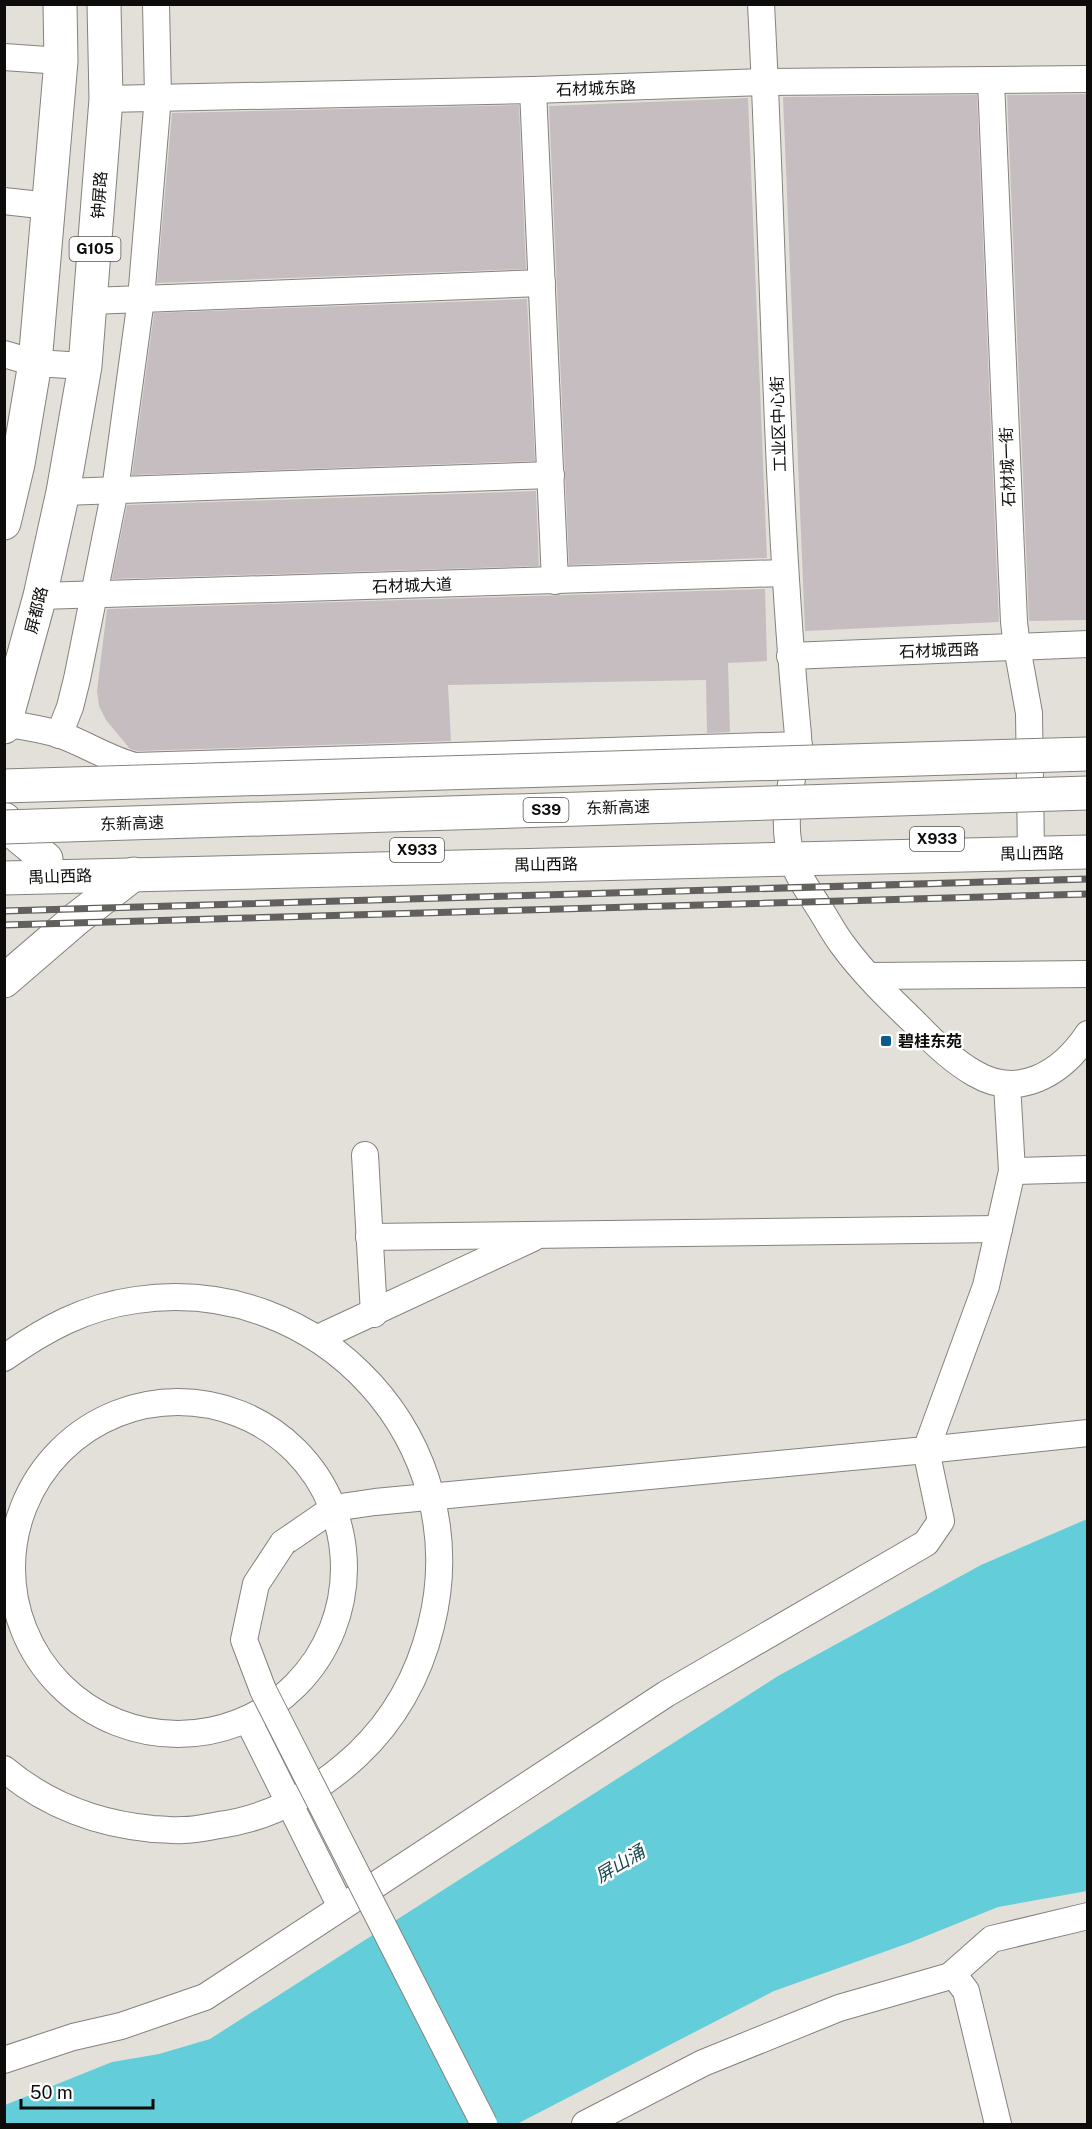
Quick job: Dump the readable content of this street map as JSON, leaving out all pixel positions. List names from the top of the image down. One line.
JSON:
{"streets":{"main road":["钟屏路","G105","屏都路","东新高速","S39","X933","禺山西路"],"street":["石材城东路","工业区中心街","石材城一街","石材城大道","石材城西路"]},"crossings":[["石材城东路","钟屏路"],["石材城东路","工业区中心街"],["石材城东路","石材城一街"],["钟屏路","屏都路"],["工业区中心街","石材城大道"],["工业区中心街","石材城西路"],["工业区中心街","禺山西路"],["石材城一街","石材城西路"],["石材城一街","禺山西路"],["石材城大道","屏都路"]],"water":["屏山涌"],"places":{"transit":["碧桂东苑"]},"scale_bar":"50 m"}
